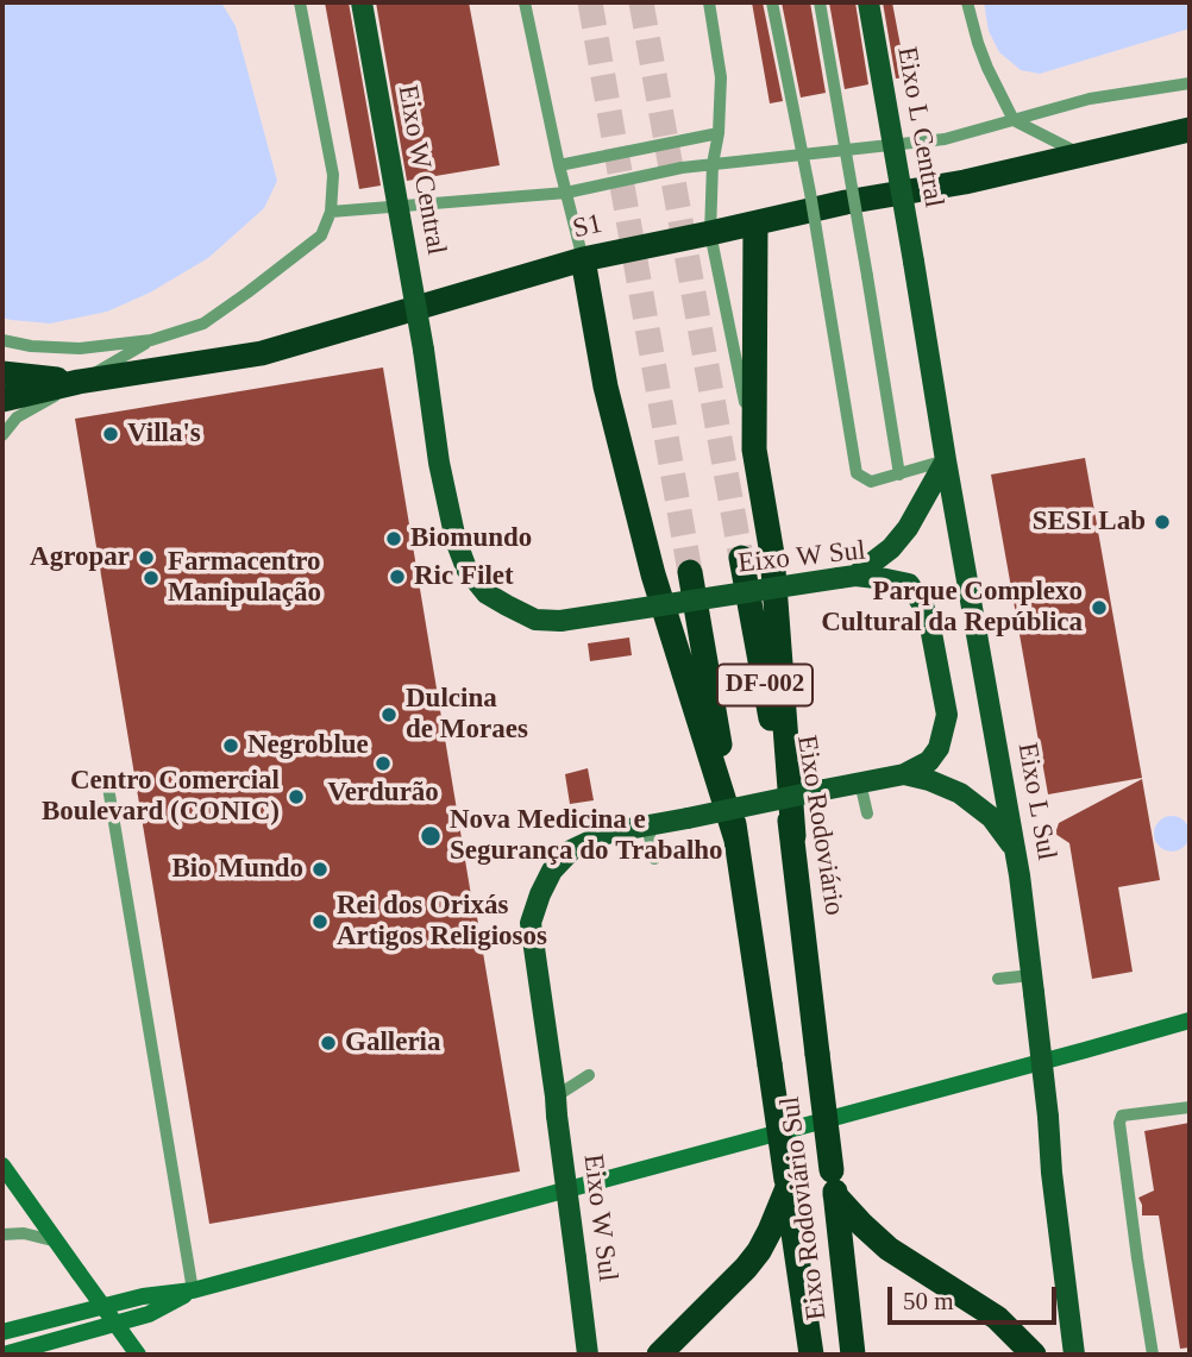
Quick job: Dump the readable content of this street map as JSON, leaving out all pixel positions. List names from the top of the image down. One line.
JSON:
{"streets":{"highway":["S1","DF-002","Eixo Rodoviário","Eixo Rodoviário Sul"],"main road":["Eixo L Central","Eixo W Central","Eixo W Sul","Eixo L Sul"]},"crossings":[["Eixo L Central","Eixo L Sul"],["Eixo W Central","Eixo W Sul"],["DF-002","Eixo Rodoviário Sul"],["Eixo Rodoviário","Eixo Rodoviário Sul"]],"places":["Villa's","SESI Lab","Biomundo","Agropar","Ric Filet","Farmacentro Manipulação","Parque Complexo Cultural da República","Dulcina de Moraes","Negroblue","Verdurão","Centro Comercial Boulevard (CONIC)","Nova Medicina e Segurança do Trabalho","Bio Mundo","Rei dos Orixás Artigos Religiosos","Galleria"],"scale_bar":"50 m"}
